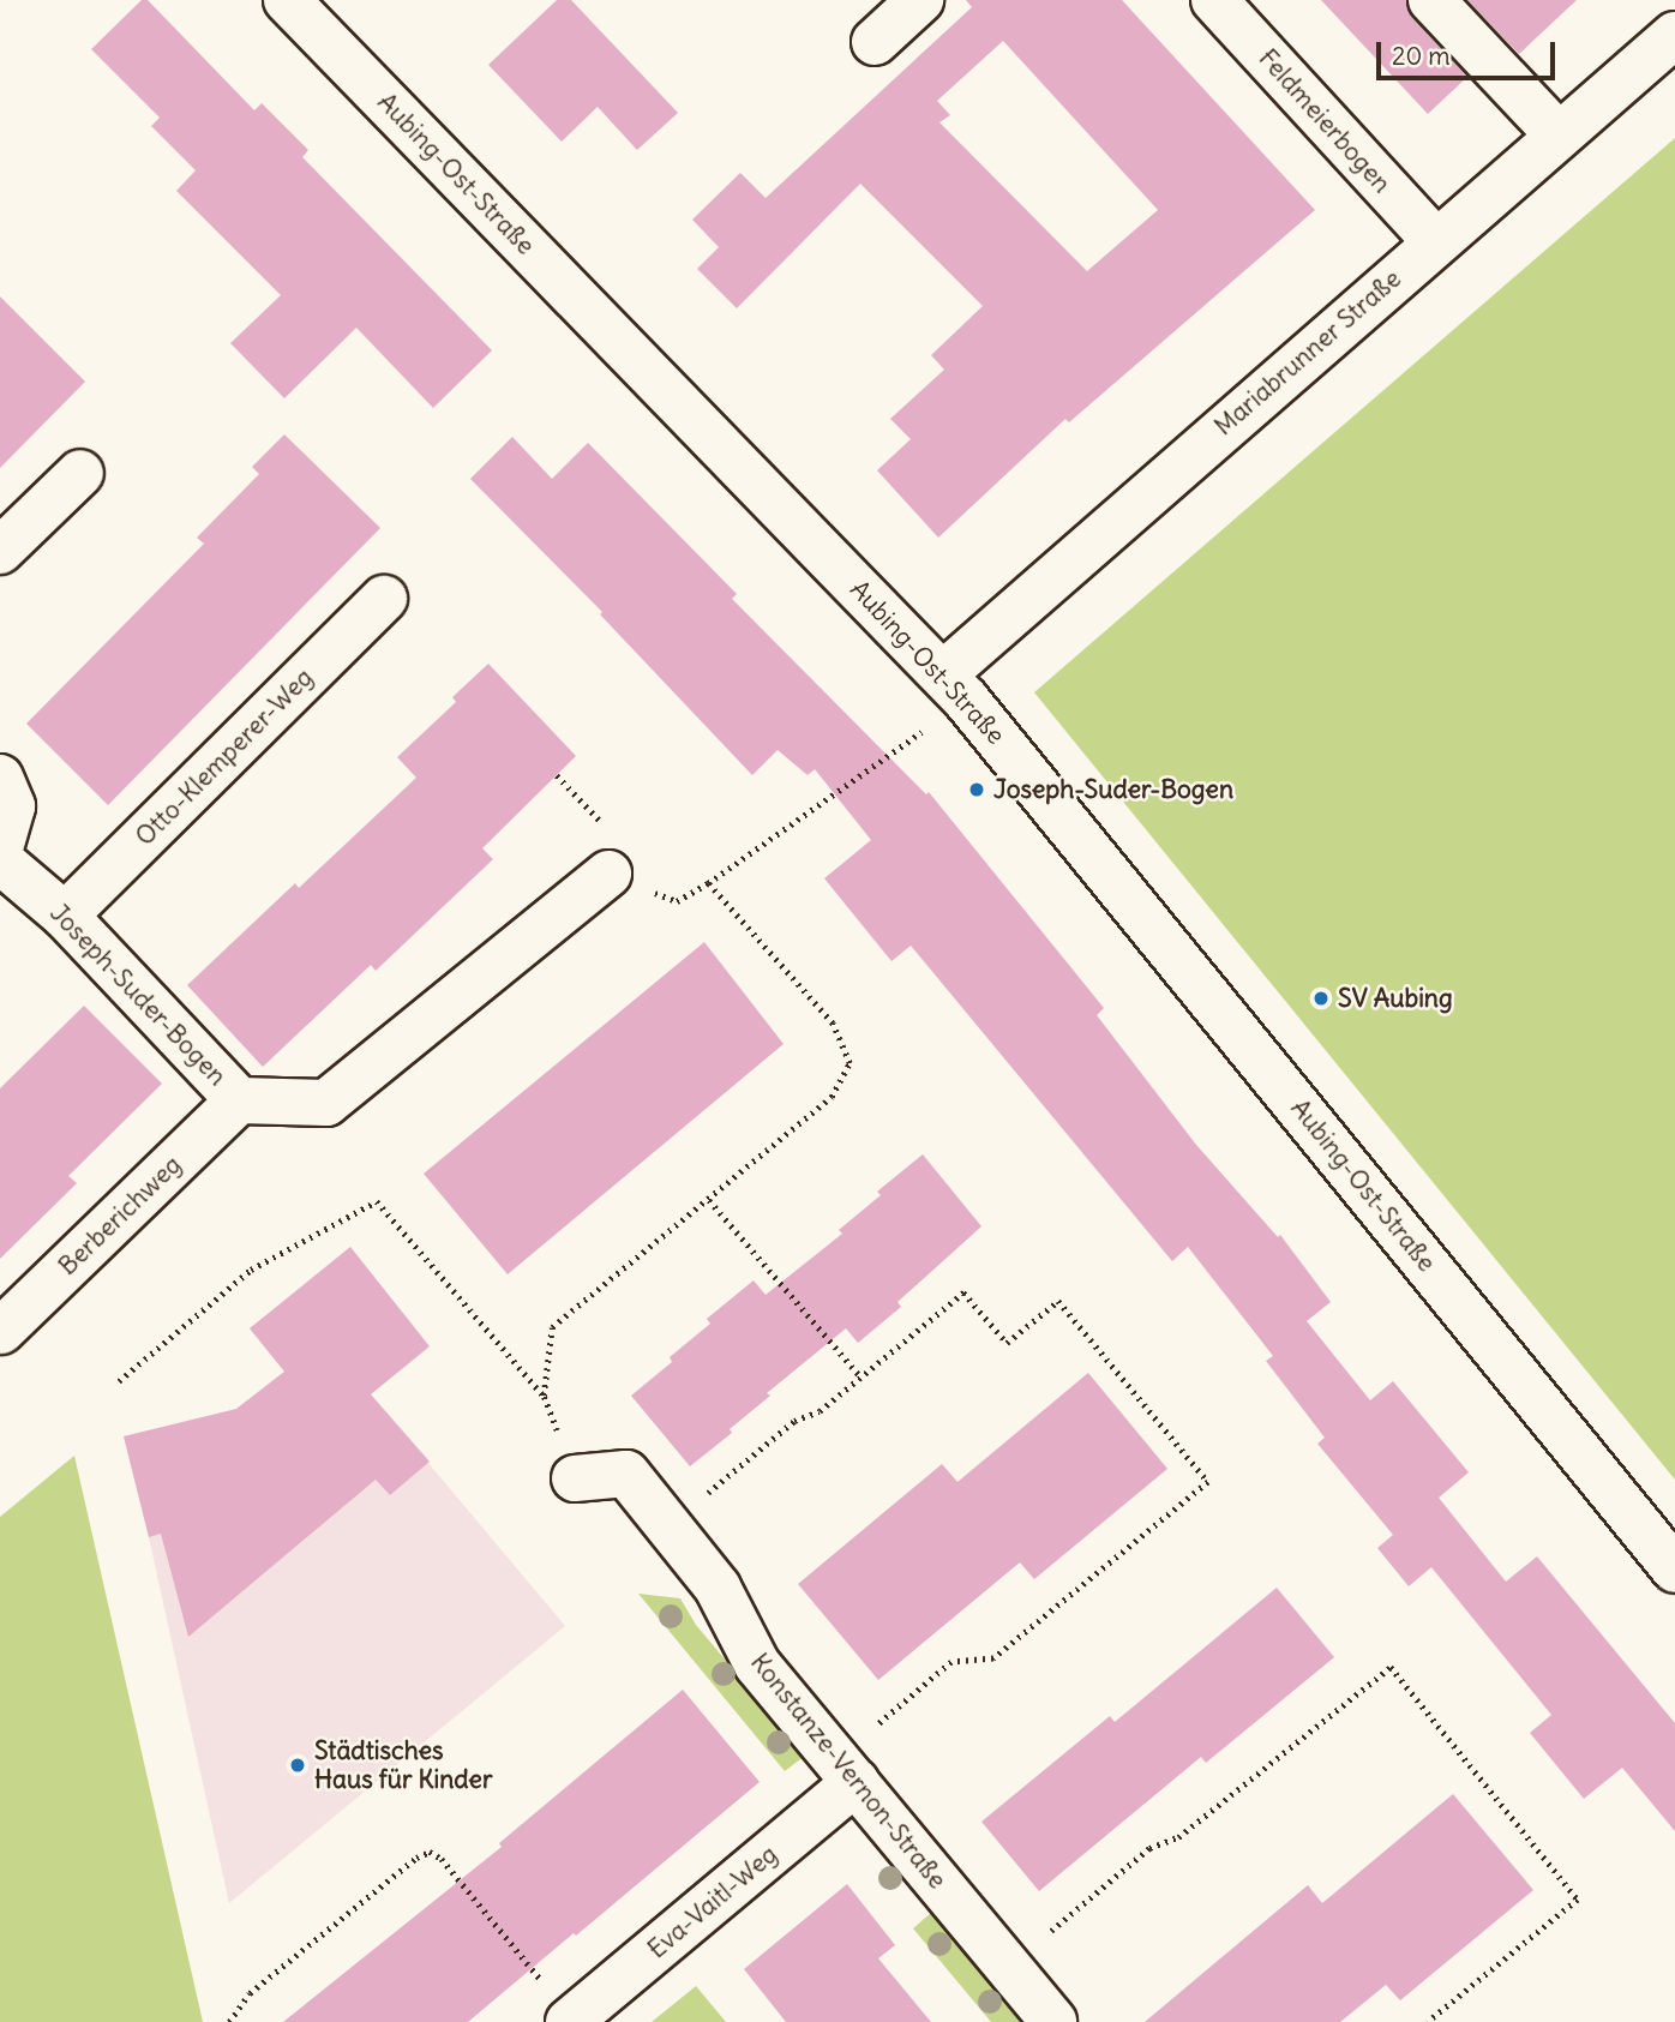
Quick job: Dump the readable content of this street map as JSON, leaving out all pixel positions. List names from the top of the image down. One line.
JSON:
{"streets":{"street":["Feldmeierbogen","Aubing-Ost-Straße","Mariabrunner Straße","Otto-Klemperer-Weg","Joseph-Suder-Bogen","Berberichweg","Konstanze-Vernon-Straße","Eva-Vaitl-Weg"]},"crossings":[["Feldmeierbogen","Mariabrunner Straße"],["Aubing-Ost-Straße","Mariabrunner Straße"],["Otto-Klemperer-Weg","Joseph-Suder-Bogen"],["Joseph-Suder-Bogen","Berberichweg"],["Konstanze-Vernon-Straße","Eva-Vaitl-Weg"]],"places":["Joseph-Suder-Bogen","SV Aubing","Städtisches Haus für Kinder"],"scale_bar":"20 m"}
